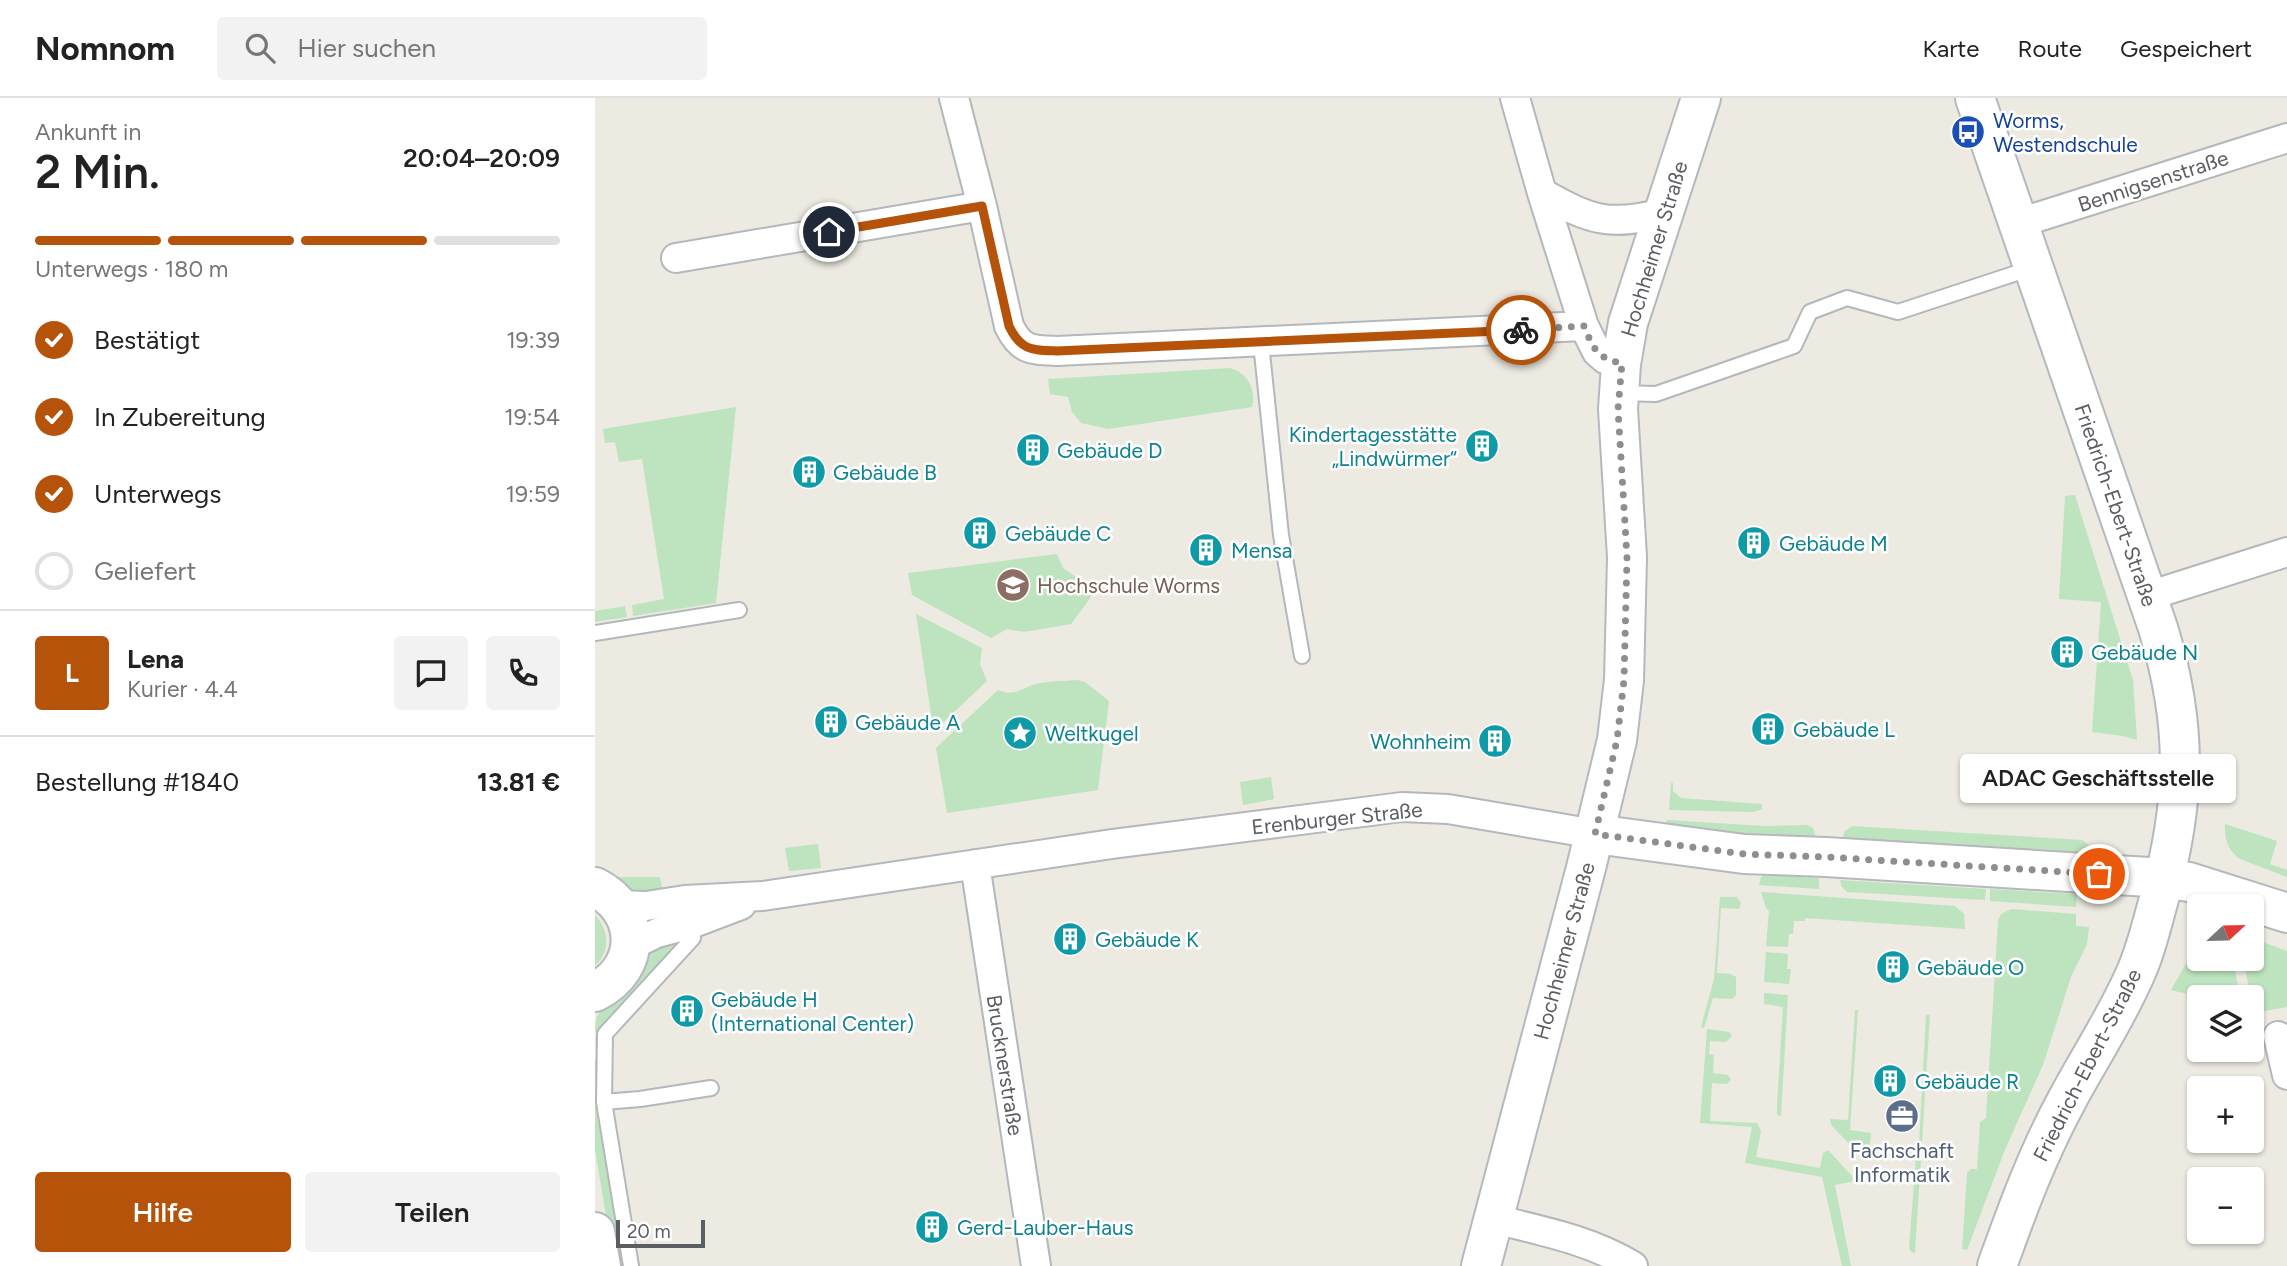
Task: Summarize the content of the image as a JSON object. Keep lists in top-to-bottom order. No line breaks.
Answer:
{"streets":{"street":["Bennigsenstraße","Hochheimer Straße","Friedrich-Ebert-Straße","Erenburger Straße","Brucknerstraße"]},"crossings":[["Bennigsenstraße","Friedrich-Ebert-Straße"],["Hochheimer Straße","Erenburger Straße"],["Friedrich-Ebert-Straße","Erenburger Straße"],["Erenburger Straße","Brucknerstraße"]],"places":{"bus stop":["Worms, Westendschule"],"building":["Kindertagesstätte „Lindwürmer“","Gebäude D","Gebäude B","Gebäude C","Gebäude M","Mensa","Gebäude N","Gebäude A","Gebäude L","Wohnheim","Gebäude K","Gebäude O","Gebäude H (International Center)","Gebäude R","Gerd-Lauber-Haus"],"school or university":["Hochschule Worms"],"place":["Weltkugel"],"other":["ADAC Geschäftsstelle"],"office":["Fachschaft Informatik"]},"scale_bar":"20 m","north":"right","page":{"header":"Nomnom","search":"Hier suchen","nav":["Karte","Route","Gespeichert"],"heading":["2 Min.","Ankunft in","20:04–20:09"],"panel":["Lena","Kurier · 4.4","Bestellung #1840","13.81 €"],"bar":"Unterwegs · 180 m","list":[["Bestätigt","19:39"],["In Zubereitung","19:54"],["Unterwegs","19:59"],"Geliefert"],"round":"L","bubble":"ADAC Geschäftsstelle","map_buttons":["+","−"],"buttons":["Hilfe","Teilen"],"scale":"20 m"}}
